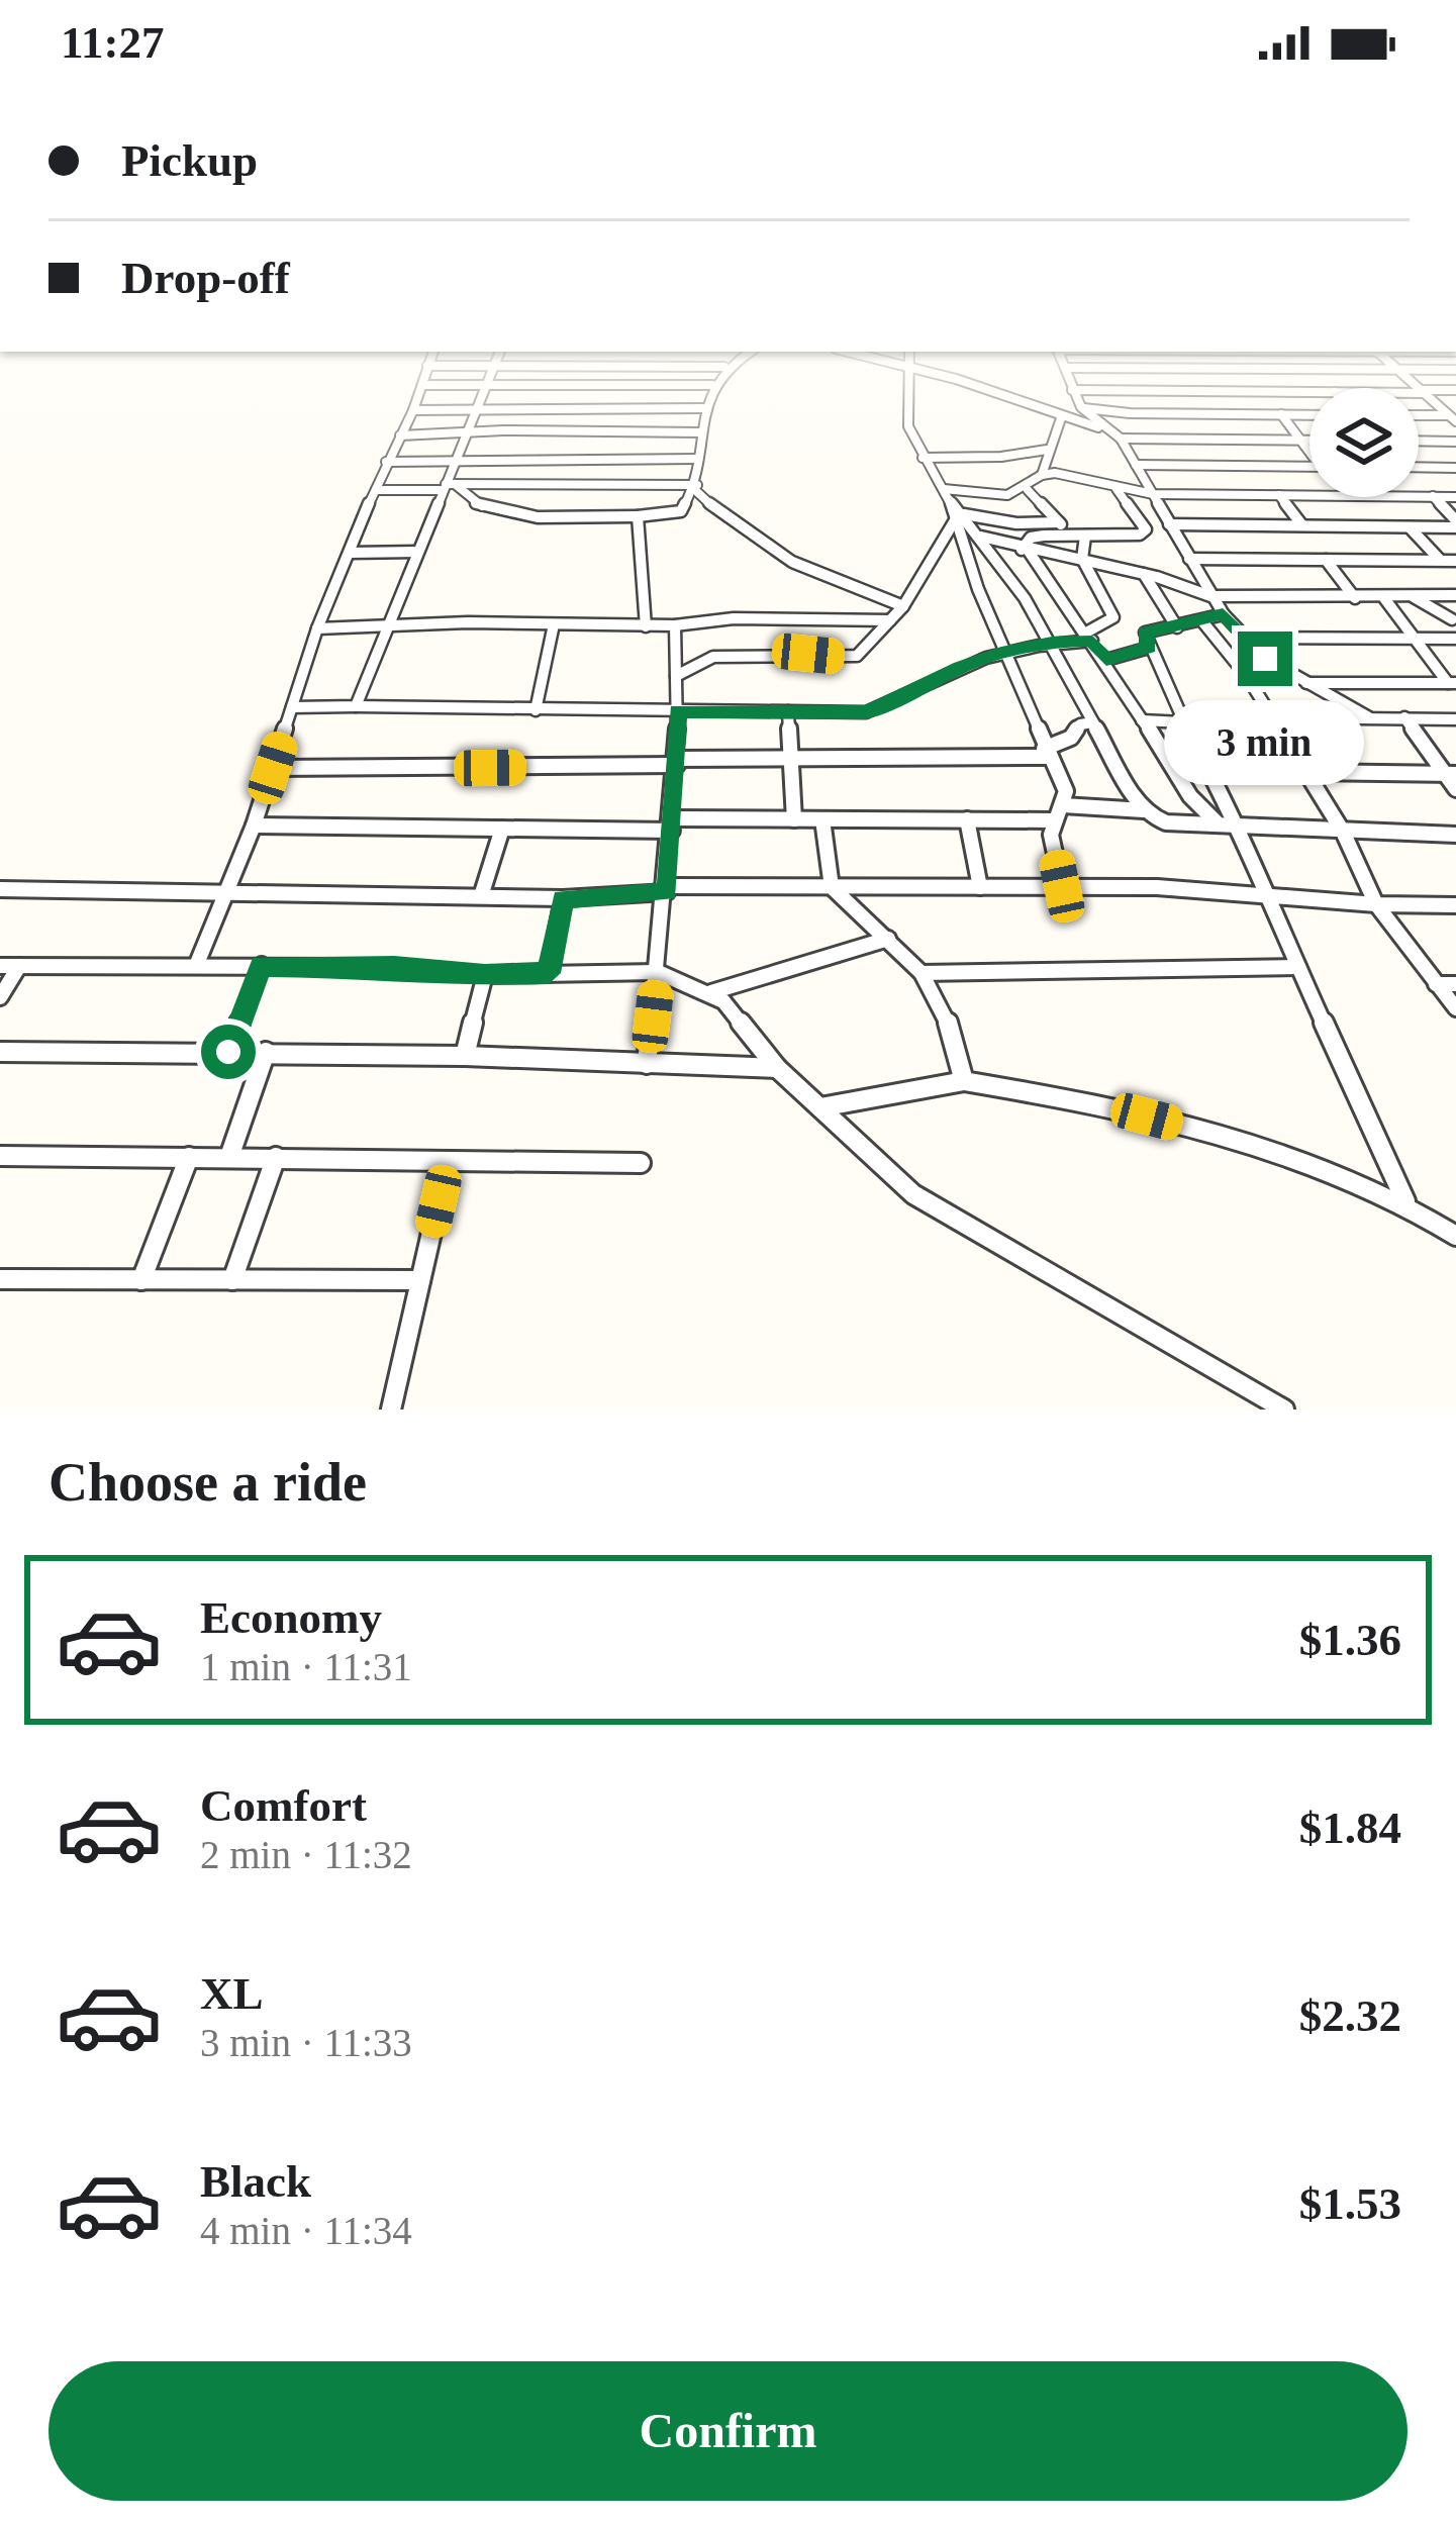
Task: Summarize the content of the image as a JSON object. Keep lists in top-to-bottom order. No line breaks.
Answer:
{"page":{"status":"11:27","banner":["Pickup","Drop-off"],"bubble":"3 min","heading":"Choose a ride","list":[{"name":"Economy","note":"1 min · 11:31","value":"$1.36"},{"name":"Comfort","note":"2 min · 11:32","value":"$1.84"},{"name":"XL","note":"3 min · 11:33","value":"$2.32"},{"name":"Black","note":"4 min · 11:34","value":"$1.53"}],"buttons":"Confirm"}}
